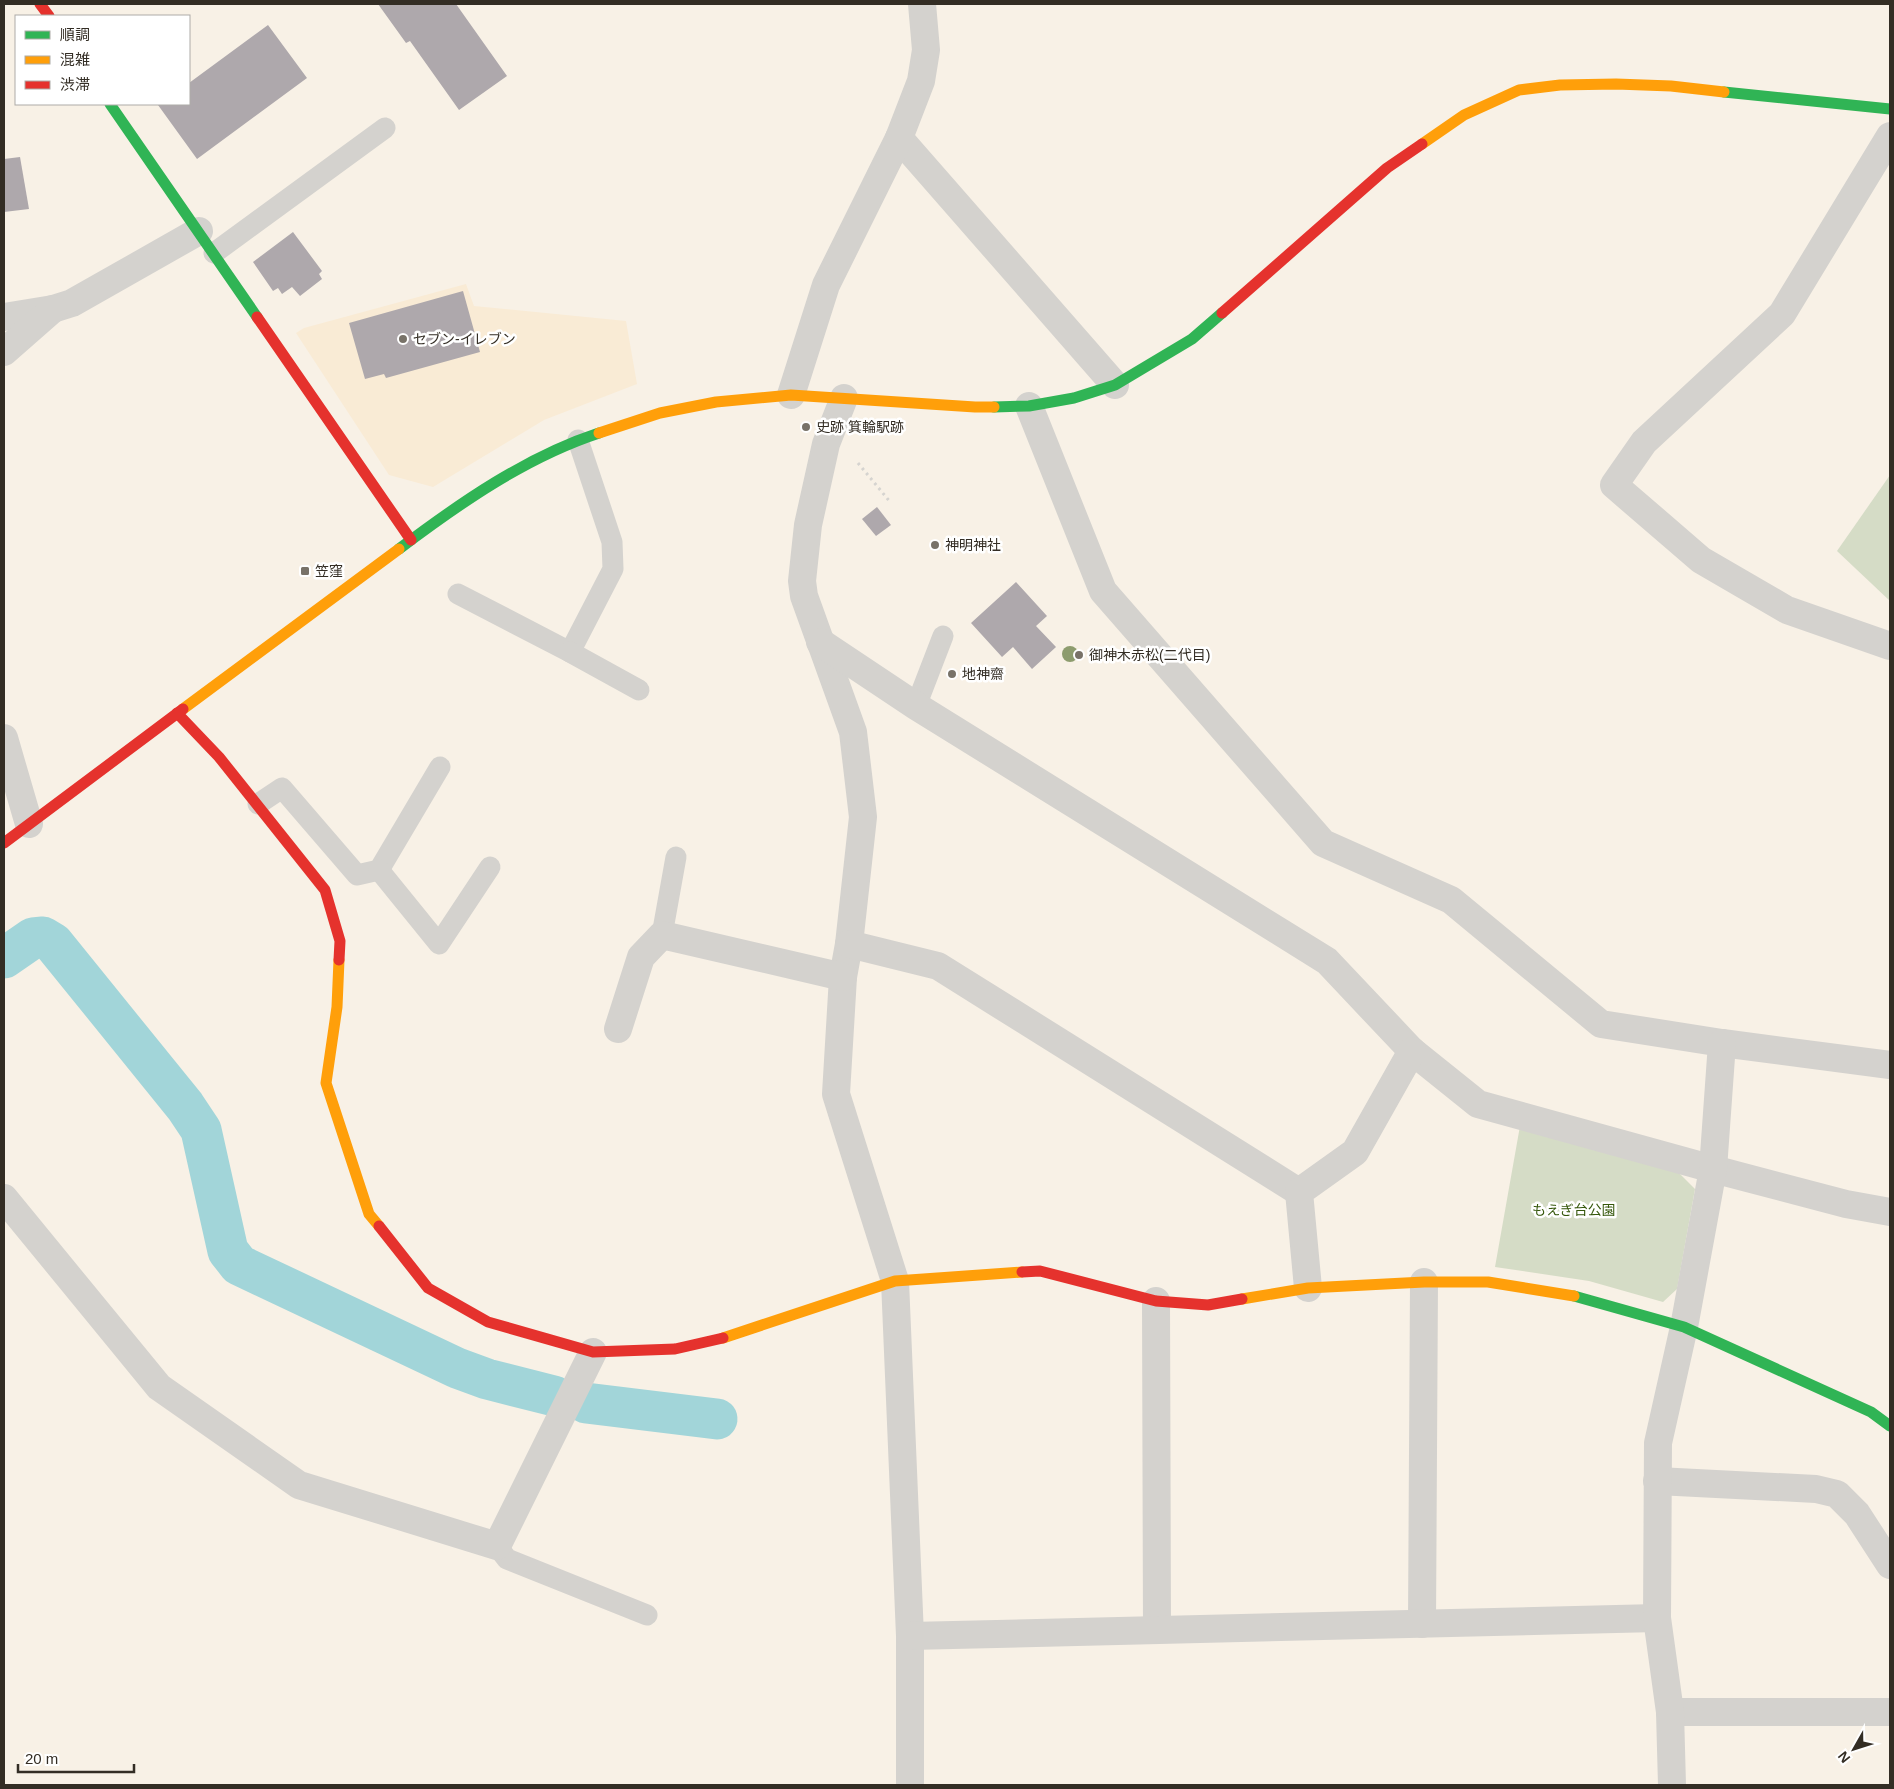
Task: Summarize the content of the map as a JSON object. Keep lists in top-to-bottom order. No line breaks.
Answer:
{"parks":["もえぎ台公園"],"places":{"other":["セブン-イレブン","史跡 箕輪駅跡","神明神社","御神木赤松(二代目)","地神齋"],"transit":["笠窪"]},"legend":["順調","混雑","渋滞"],"scale_bar":"20 m","north":"bottom left"}
